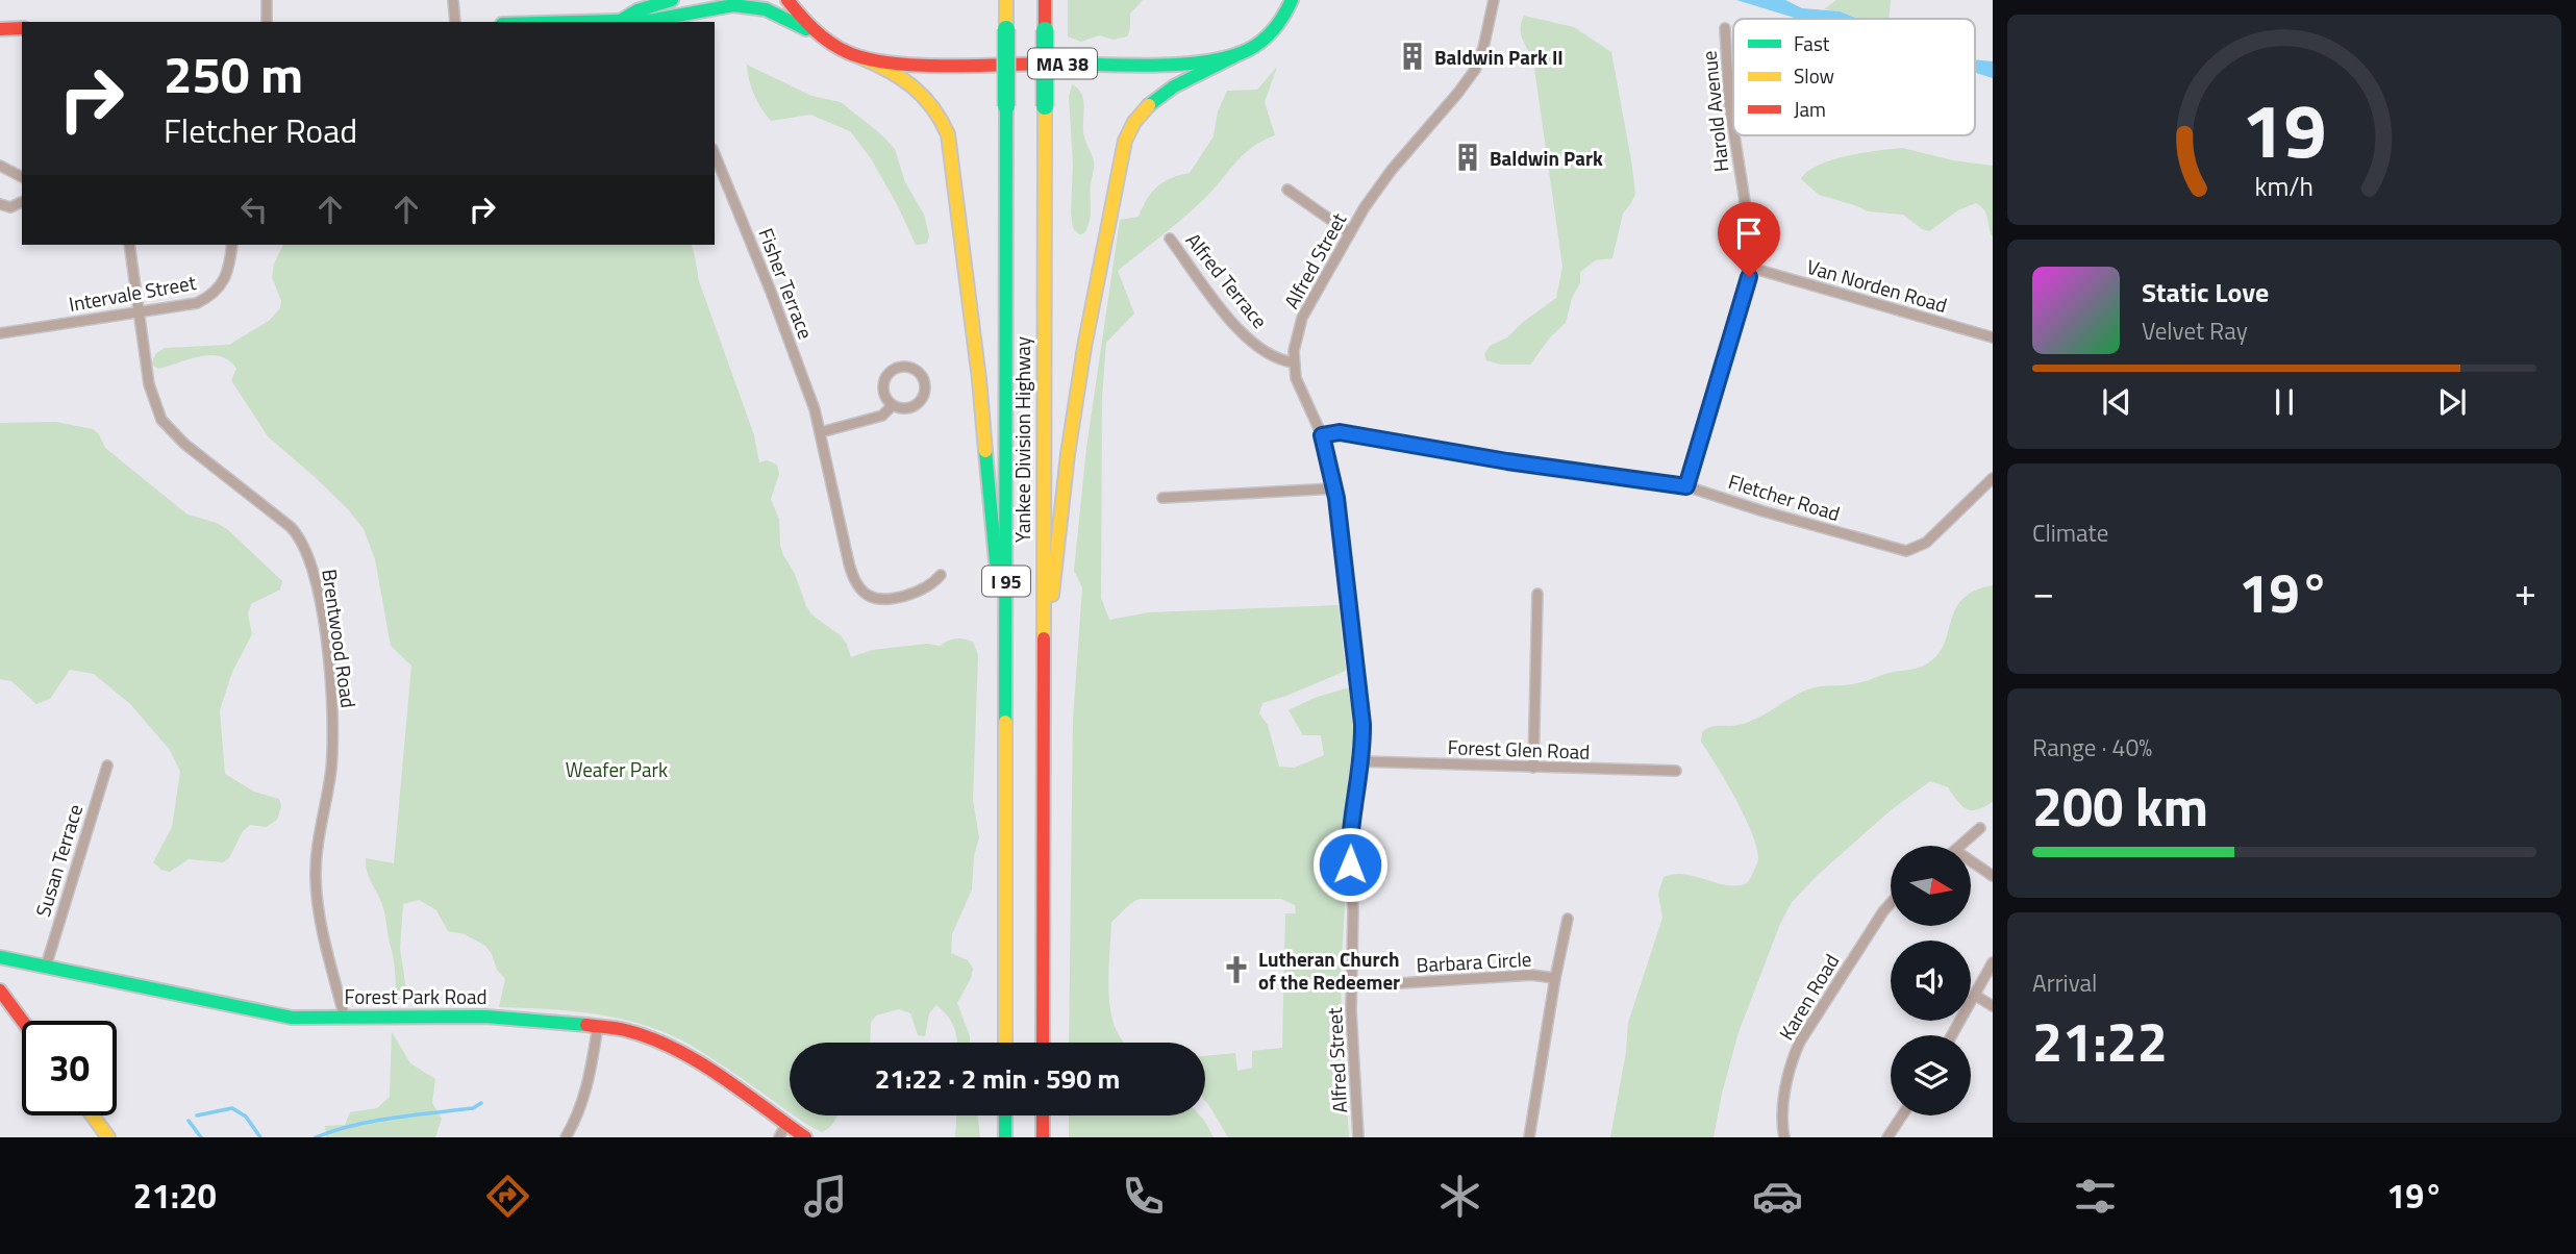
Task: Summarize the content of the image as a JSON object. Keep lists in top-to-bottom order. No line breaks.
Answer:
{"streets":{"main road":["MA 38","Yankee Division Highway","I 95","Forest Park Road"],"street":["Harold Avenue","Alfred Street","Alfred Terrace","Fisher Terrace","Van Norden Road","Intervale Street","Fletcher Road","Brentwood Road","Forest Glen Road","Susan Terrace","Barbara Circle","Karen Road"]},"crossings":[["Harold Avenue","Van Norden Road"],["Harold Avenue","Fletcher Road"],["Alfred Street","Alfred Terrace"],["Alfred Street","Fletcher Road"],["Alfred Street","Forest Glen Road"],["Alfred Street","Barbara Circle"],["Intervale Street","Brentwood Road"],["Brentwood Road","Forest Park Road"],["Susan Terrace","Forest Park Road"]],"parks":["Weafer Park"],"places":{"building":["Baldwin Park II","Baldwin Park"],"church":["Lutheran Church of the Redeemer"]},"legend":["Fast","Slow","Jam"],"north":"right","page":{"turn":["250 m","Fletcher Road"],"song":["Static Love","Velvet Ray"],"tile":["Climate",["Range · 40%","200 km"],["Arrival","21:22"]],"heat":["−","19°","+"],"limit":"30","trip":"21:22 · 2 min · 590 m","tabs":["21:20","19°"],"gauge":["19","km/h"]}}
